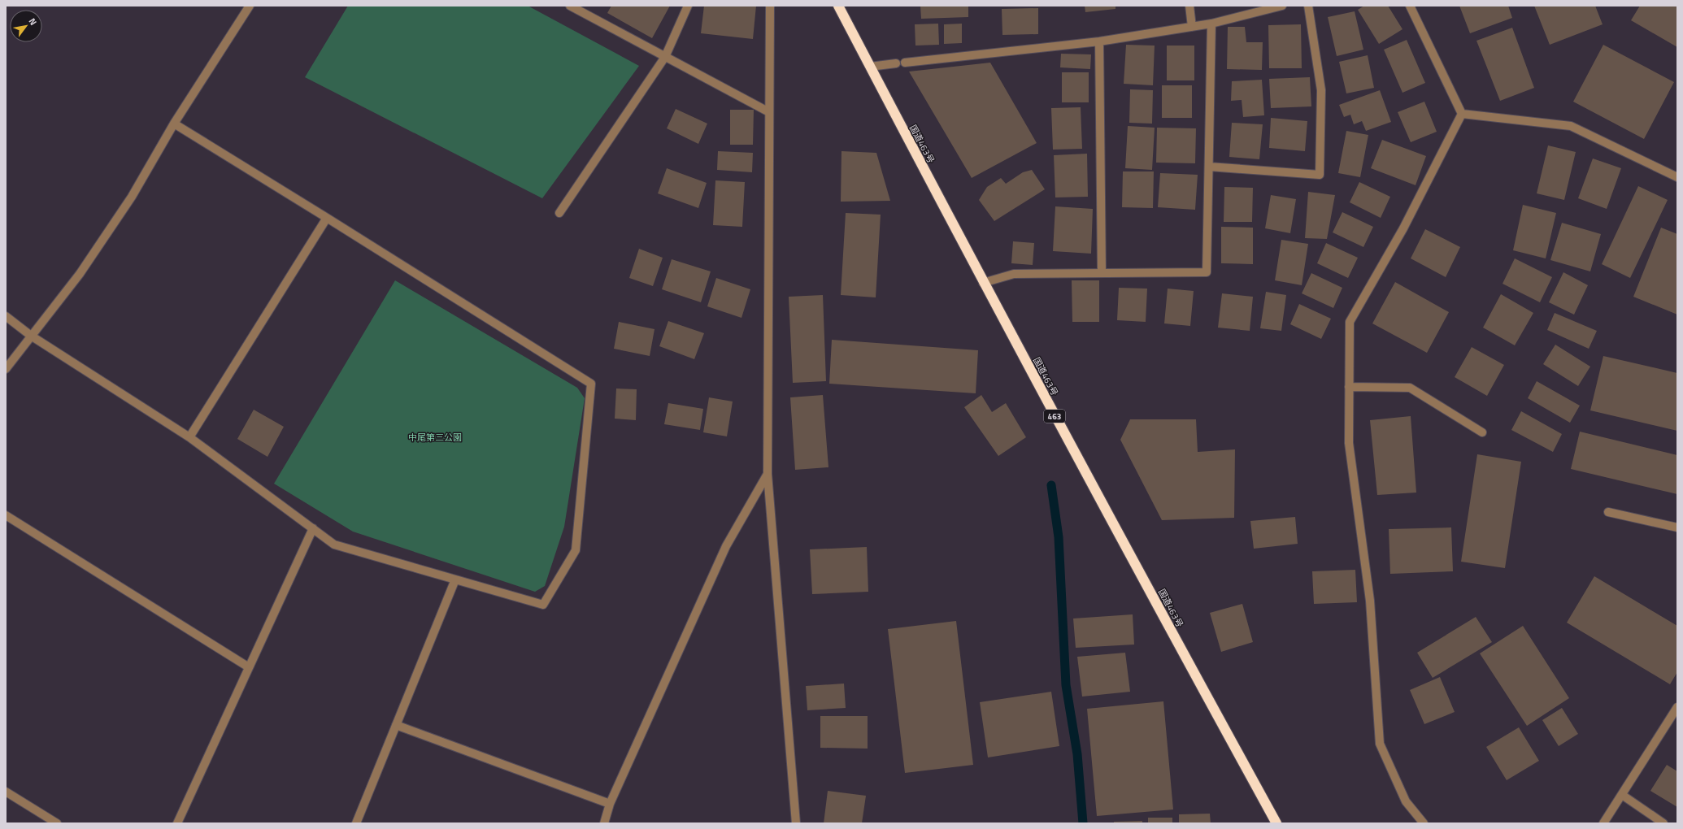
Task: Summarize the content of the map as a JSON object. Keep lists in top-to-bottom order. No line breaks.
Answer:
{"streets":{"highway":["国道463号","463"]},"parks":["中尾第三公園"],"north":"top right"}
